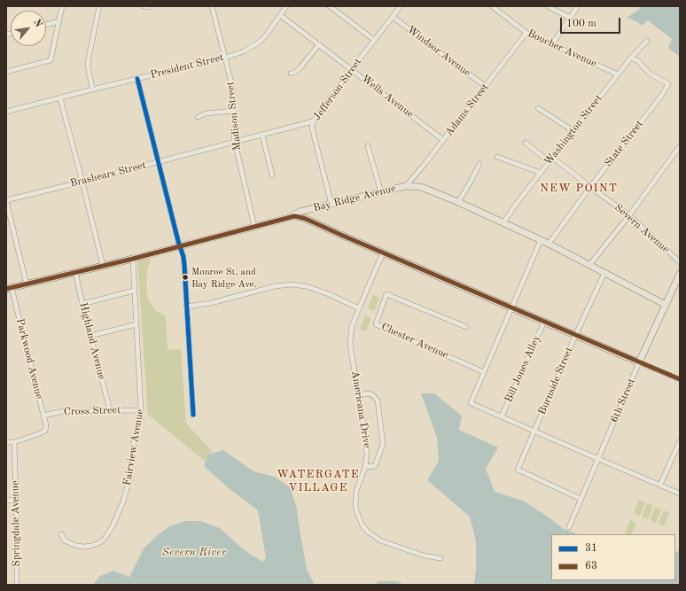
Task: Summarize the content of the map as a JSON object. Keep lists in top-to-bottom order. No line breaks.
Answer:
{"streets":{"main road":["Bay Ridge Avenue","6th Street"],"street":["Boucher Avenue","Windsor Avenue","President Street","Jefferson Street","Wells Avenue","Adams Street","Madison Street","Washington Street","State Street","Brashears Street","Severn Avenue","Highland Avenue","Chester Avenue","Parkwood Avenue","Bill Jones Alley","Burnside Street","Americana Drive","Cross Street","Fairview Avenue","Springdale Avenue"]},"crossings":[["Boucher Avenue","Adams Street"],["Boucher Avenue","Washington Street"],["Windsor Avenue","Jefferson Street"],["Windsor Avenue","Adams Street"],["President Street","Wells Avenue"],["President Street","Madison Street"],["Jefferson Street","Wells Avenue"],["Jefferson Street","Brashears Street"],["Jefferson Street","Bay Ridge Avenue"],["Wells Avenue","Adams Street"],["Adams Street","Bay Ridge Avenue"],["Madison Street","Brashears Street"],["Madison Street","Bay Ridge Avenue"],["Washington Street","State Street"],["Washington Street","Bay Ridge Avenue"],["Washington Street","Severn Avenue"],["State Street","Bay Ridge Avenue"],["State Street","Severn Avenue"],["Bay Ridge Avenue","Highland Avenue"],["Bay Ridge Avenue","Parkwood Avenue"],["Bay Ridge Avenue","Burnside Street"],["Bay Ridge Avenue","6th Street"],["Bay Ridge Avenue","Fairview Avenue"],["Highland Avenue","Cross Street"],["Parkwood Avenue","Cross Street"],["Parkwood Avenue","Springdale Avenue"],["Burnside Street","6th Street"],["Cross Street","Fairview Avenue"]],"districts":["NEW POINT","WATERGATE VILLAGE"],"water":["Severn River"],"places":["Monroe St. and Bay Ridge Ave."],"lines":["transit line 31","transit line 63"],"legend":["31","63"],"scale_bar":"100 m","north":"top right"}
